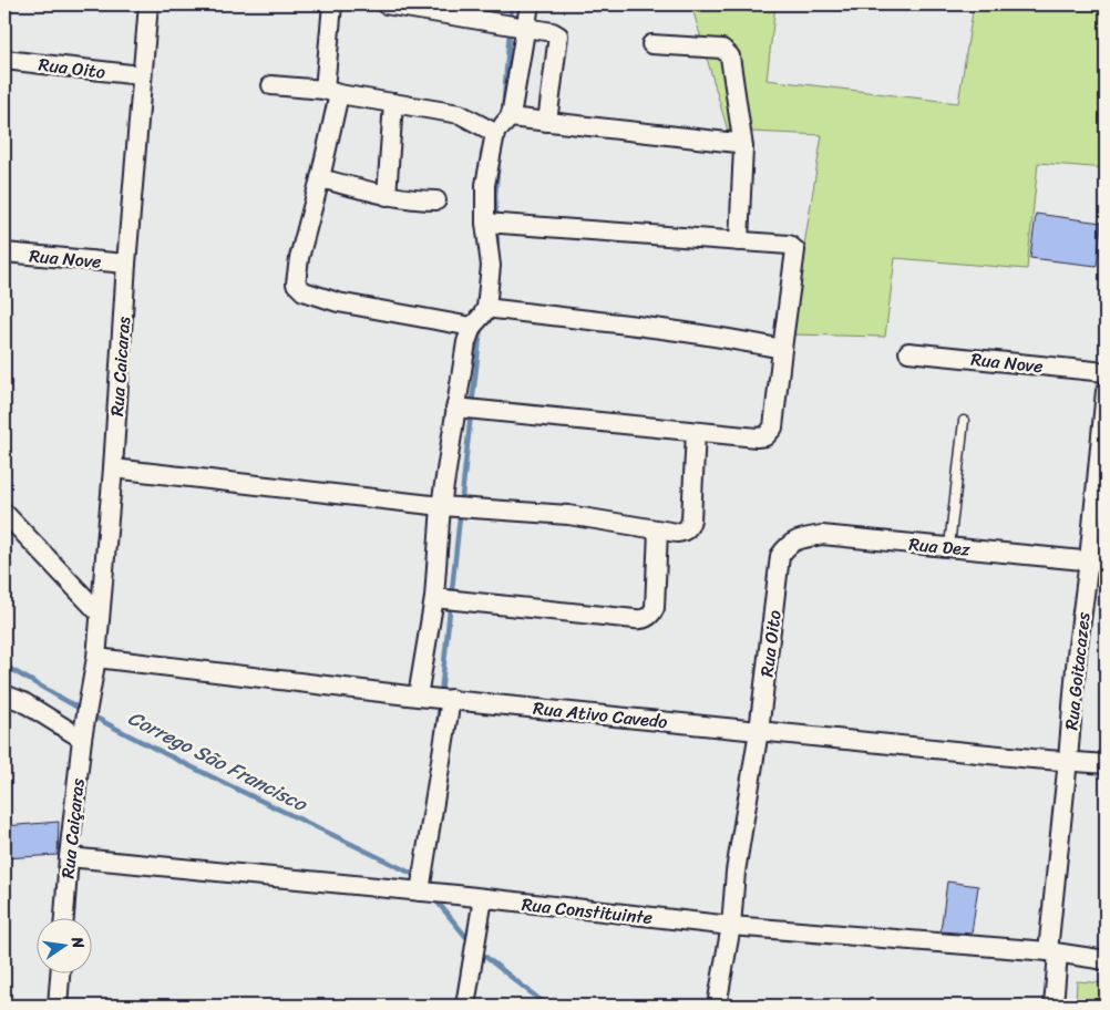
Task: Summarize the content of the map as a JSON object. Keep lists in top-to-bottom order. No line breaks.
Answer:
{"streets":{"street":["Rua Oito","Rua Nove","Rua Caicaras","Rua Dez","Rua Goitacazes","Rua Ativo Cavedo","Rua Caiçaras","Rua Constituinte"]},"crossings":[["Rua Oito","Rua Caicaras"],["Rua Oito","Rua Dez"],["Rua Oito","Rua Ativo Cavedo"],["Rua Oito","Rua Constituinte"],["Rua Nove","Rua Caicaras"],["Rua Caicaras","Rua Ativo Cavedo"],["Rua Caicaras","Rua Caiçaras"],["Rua Dez","Rua Goitacazes"],["Rua Goitacazes","Rua Ativo Cavedo"],["Rua Goitacazes","Rua Constituinte"],["Rua Caiçaras","Rua Constituinte"]],"water":["Corrego São Francisco"],"north":"right"}
